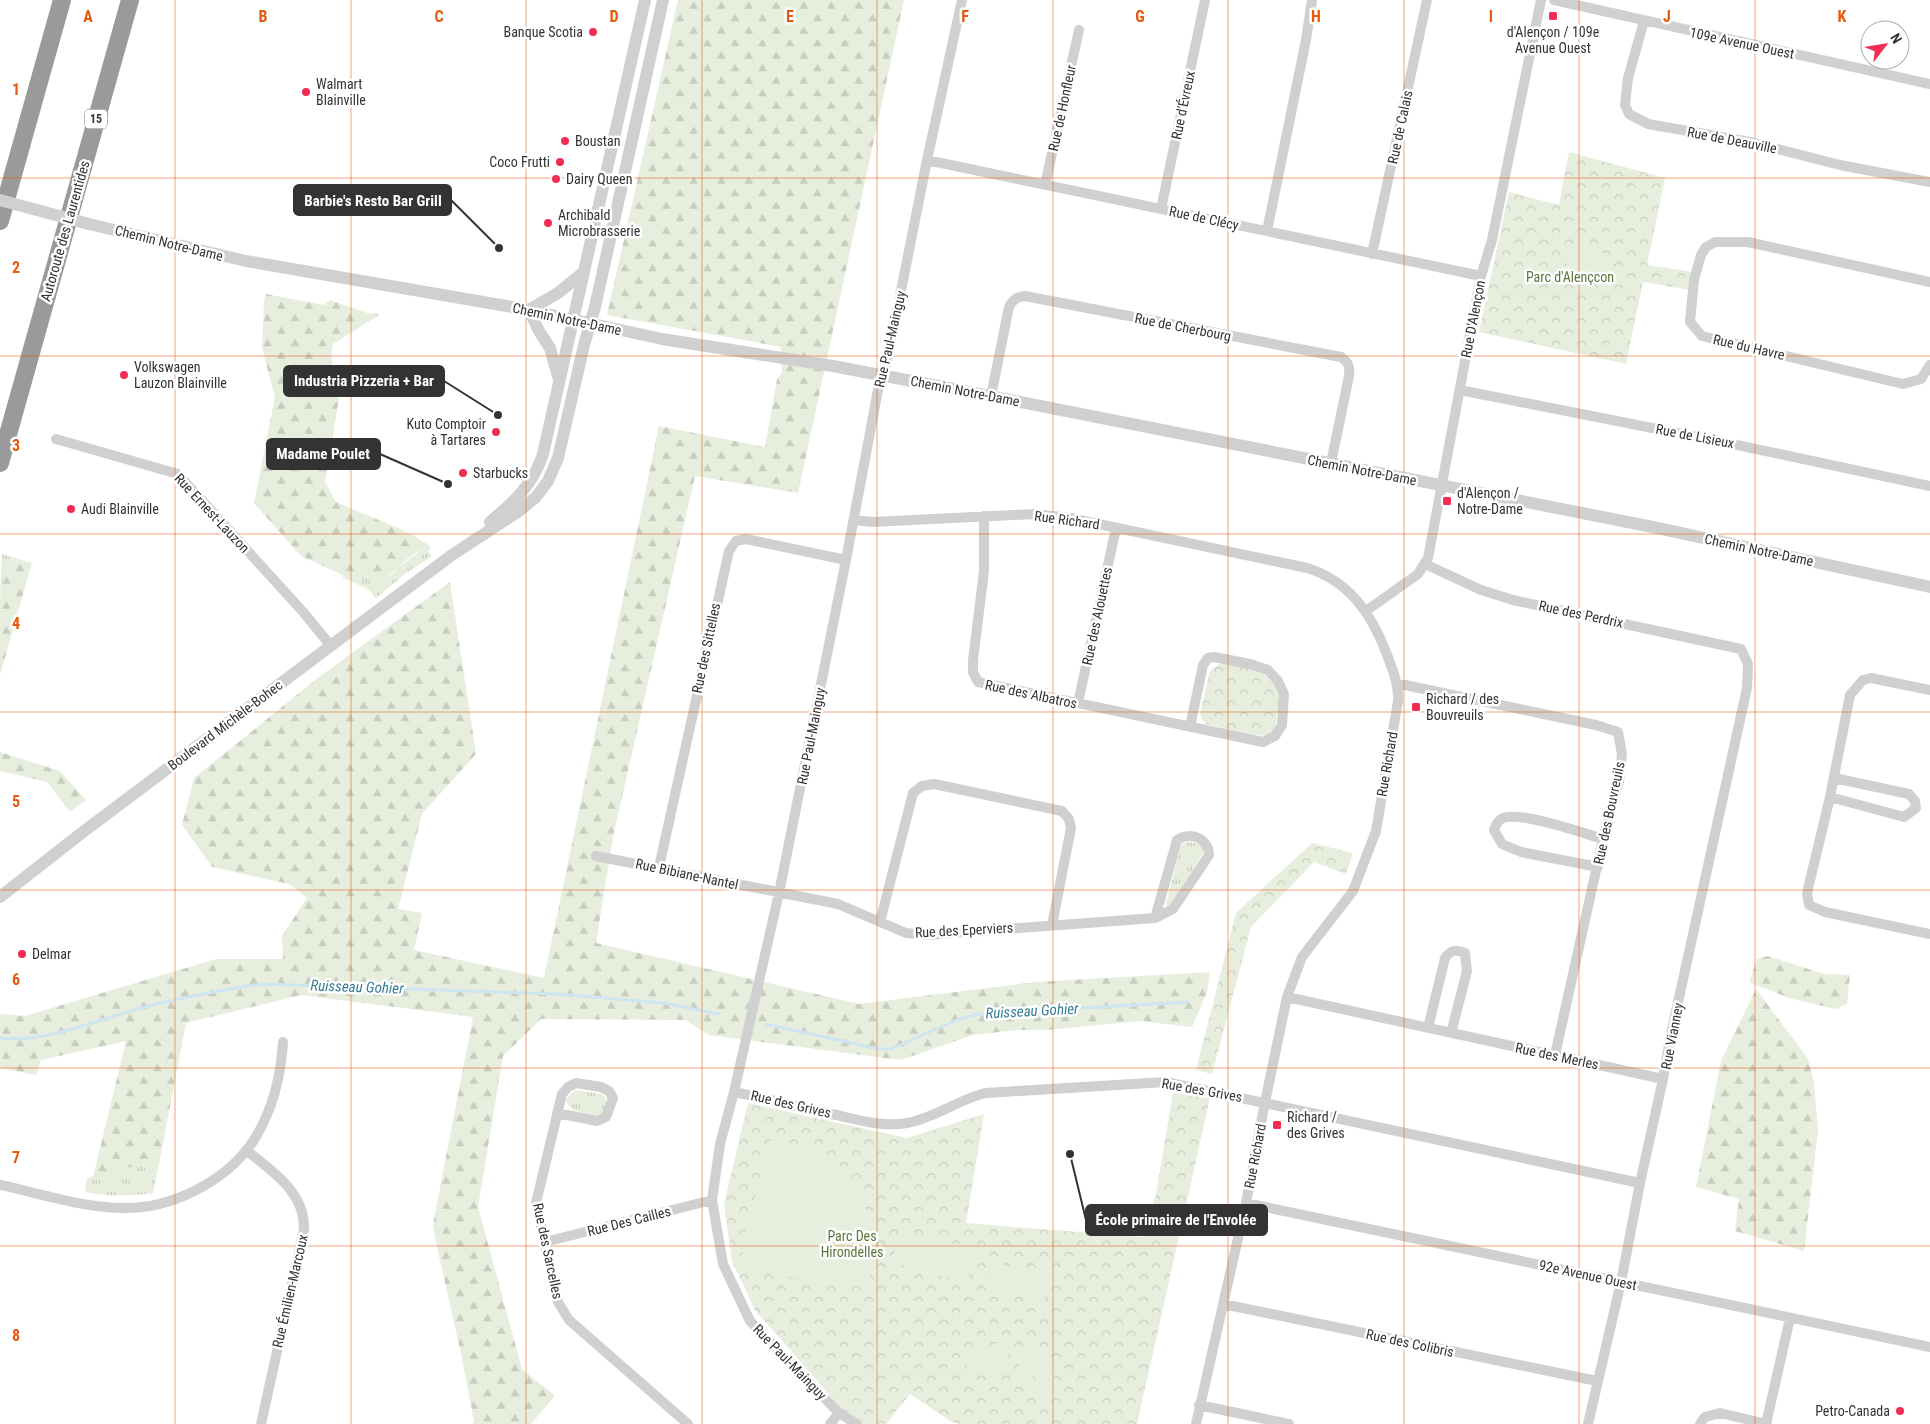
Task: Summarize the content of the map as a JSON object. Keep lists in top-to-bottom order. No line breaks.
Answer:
{"streets":{"highway":["15","Autoroute des Laurentides"],"street":["109e Avenue Ouest","Rue d'Évreux","Rue de Honfleur","Rue de Calais","Rue de Deauville","Rue de Clécy","Chemin Notre-Dame","Rue D'Alençon","Rue de Cherbourg","Rue Paul-Mainguy","Rue du Havre","Rue de Lisieux","Rue Ernest-Lauzon","Rue Richard","Rue des Perdrix","Rue des Alouettes","Rue des Sittelles","Rue des Albatros","Boulevard Michèle-Bohec","Rue des Bouvreuils","Rue Bibiane-Nantel","Rue des Eperviers","Rue Vianney","Rue des Merles","Rue des Grives","Rue Des Cailles","Rue des Sarcelles","92e Avenue Ouest","Rue Émilien-Marcoux","Rue des Colibris"]},"crossings":[["109e Avenue Ouest","Rue de Deauville"],["Rue d'Évreux","Rue de Clécy"],["Rue de Honfleur","Rue de Clécy"],["Rue de Calais","Rue de Clécy"],["Rue de Clécy","Rue D'Alençon"],["Rue de Clécy","Rue Paul-Mainguy"],["Chemin Notre-Dame","Rue D'Alençon"],["Chemin Notre-Dame","Rue de Cherbourg"],["Chemin Notre-Dame","Rue Paul-Mainguy"],["Chemin Notre-Dame","Boulevard Michèle-Bohec"],["Rue D'Alençon","Rue de Lisieux"],["Rue D'Alençon","Rue Richard"],["Rue D'Alençon","Rue des Perdrix"],["Rue Paul-Mainguy","Rue Richard"],["Rue Paul-Mainguy","Rue des Sittelles"],["Rue Paul-Mainguy","Rue Bibiane-Nantel"],["Rue Paul-Mainguy","Rue des Eperviers"],["Rue Paul-Mainguy","Rue des Grives"],["Rue Paul-Mainguy","Rue Des Cailles"],["Rue Ernest-Lauzon","Boulevard Michèle-Bohec"],["Rue Richard","Rue des Alouettes"],["Rue Richard","Rue des Albatros"],["Rue Richard","Rue des Bouvreuils"],["Rue Richard","Rue des Merles"],["Rue Richard","Rue des Grives"],["Rue Richard","92e Avenue Ouest"],["Rue Richard","Rue des Colibris"],["Rue des Perdrix","Rue Vianney"],["Rue des Alouettes","Rue des Albatros"],["Rue des Sittelles","Rue Bibiane-Nantel"],["Rue des Bouvreuils","Rue des Merles"],["Rue Bibiane-Nantel","Rue des Eperviers"],["Rue Vianney","Rue des Merles"],["Rue Vianney","Rue des Grives"],["Rue Vianney","92e Avenue Ouest"],["Rue Vianney","Rue des Colibris"],["Rue Des Cailles","Rue des Sarcelles"]],"water":["Ruisseau Gohier"],"parks":["Parc d'Alençcon","Parc Des Hirondelles"],"places":{"transit":["d'Alençon / 109e Avenue Ouest","d'Alençon / Notre-Dame","Richard / des Bouvreuils","Richard / des Grives"],"other":["Banque Scotia","Walmart Blainville","Boustan","Coco Frutti","Dairy Queen","Archibald Microbrasserie","Barbie's Resto Bar Grill","Volkswagen Lauzon Blainville","Industria Pizzeria + Bar","Kuto Comptoir à Tartares","Starbucks","Madame Poulet","Audi Blainville","Delmar","École primaire de l'Envolée","Petro-Canada"]},"north":"top right","grid":{"columns":["A","B","C","D","E","F","G","H","I","J","K"],"rows":["1","2","3","4","5","6","7","8"]}}
